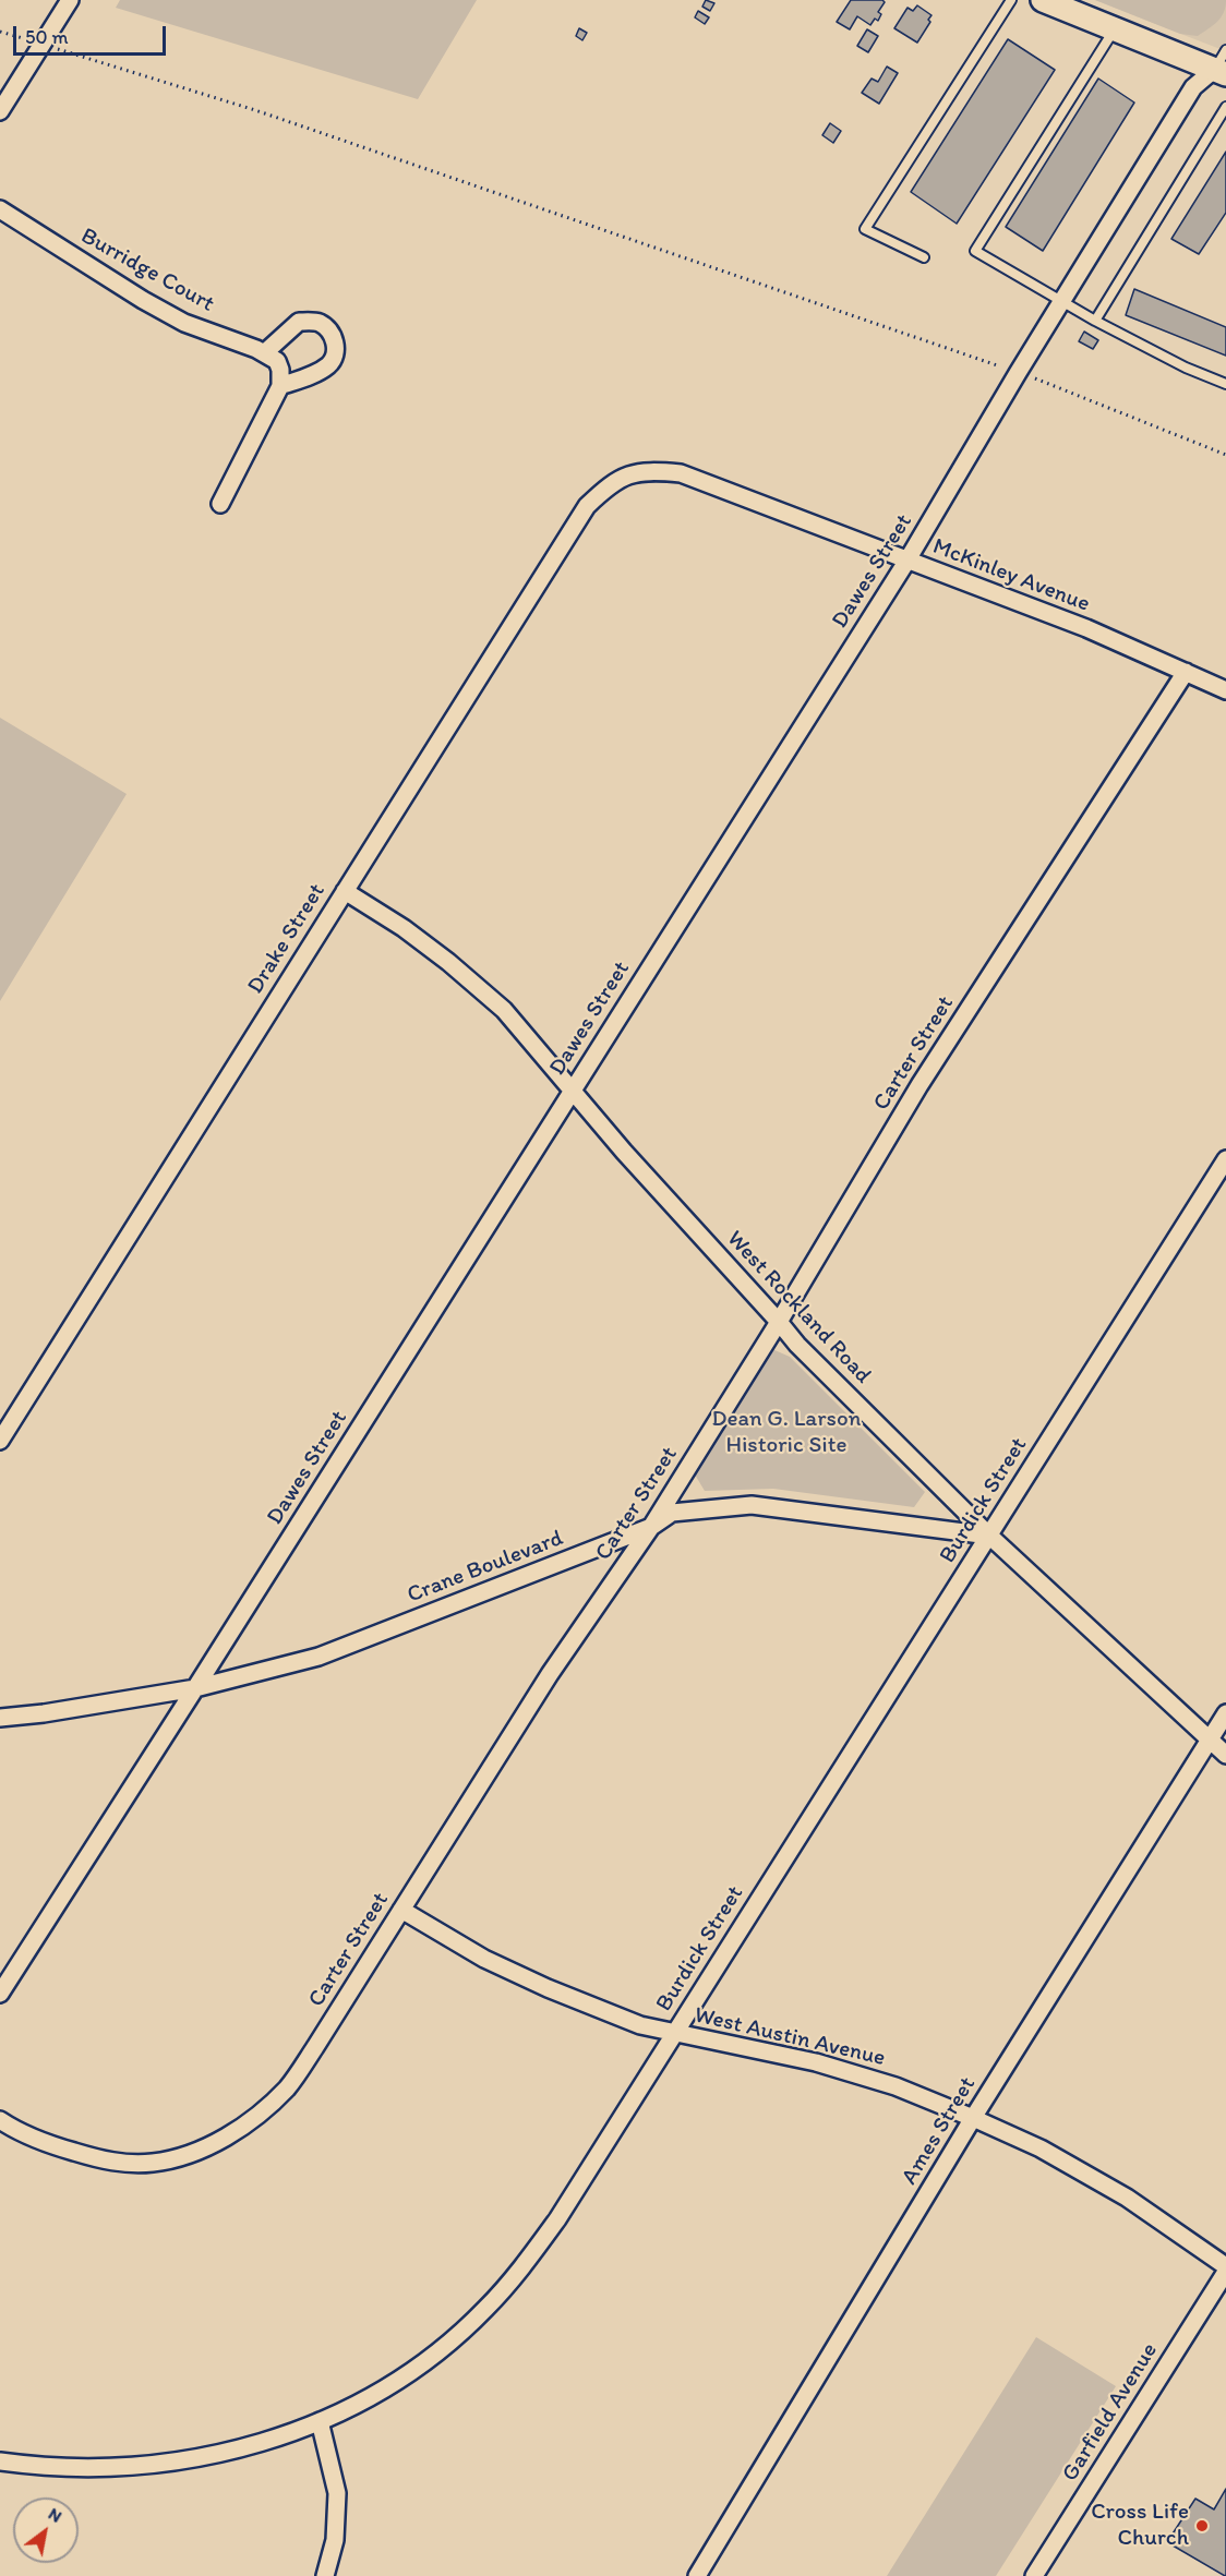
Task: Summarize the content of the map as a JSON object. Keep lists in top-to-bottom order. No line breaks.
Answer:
{"streets":{"street":["Burridge Court","Dawes Street","McKinley Avenue","Drake Street","Carter Street","West Rockland Road","Burdick Street","Crane Boulevard","West Austin Avenue","Ames Street","Garfield Avenue"]},"crossings":[["Dawes Street","McKinley Avenue"],["Dawes Street","West Rockland Road"],["Dawes Street","Crane Boulevard"],["McKinley Avenue","Drake Street"],["McKinley Avenue","Carter Street"],["Drake Street","West Rockland Road"],["Carter Street","West Rockland Road"],["Carter Street","Crane Boulevard"],["Carter Street","West Austin Avenue"],["West Rockland Road","Burdick Street"],["West Rockland Road","Crane Boulevard"],["West Rockland Road","Ames Street"],["Burdick Street","Crane Boulevard"],["Burdick Street","West Austin Avenue"],["West Austin Avenue","Ames Street"]],"parks":["Dean G. Larson Historic Site"],"places":["Cross Life Church"],"scale_bar":"50 m","north":"top right"}
